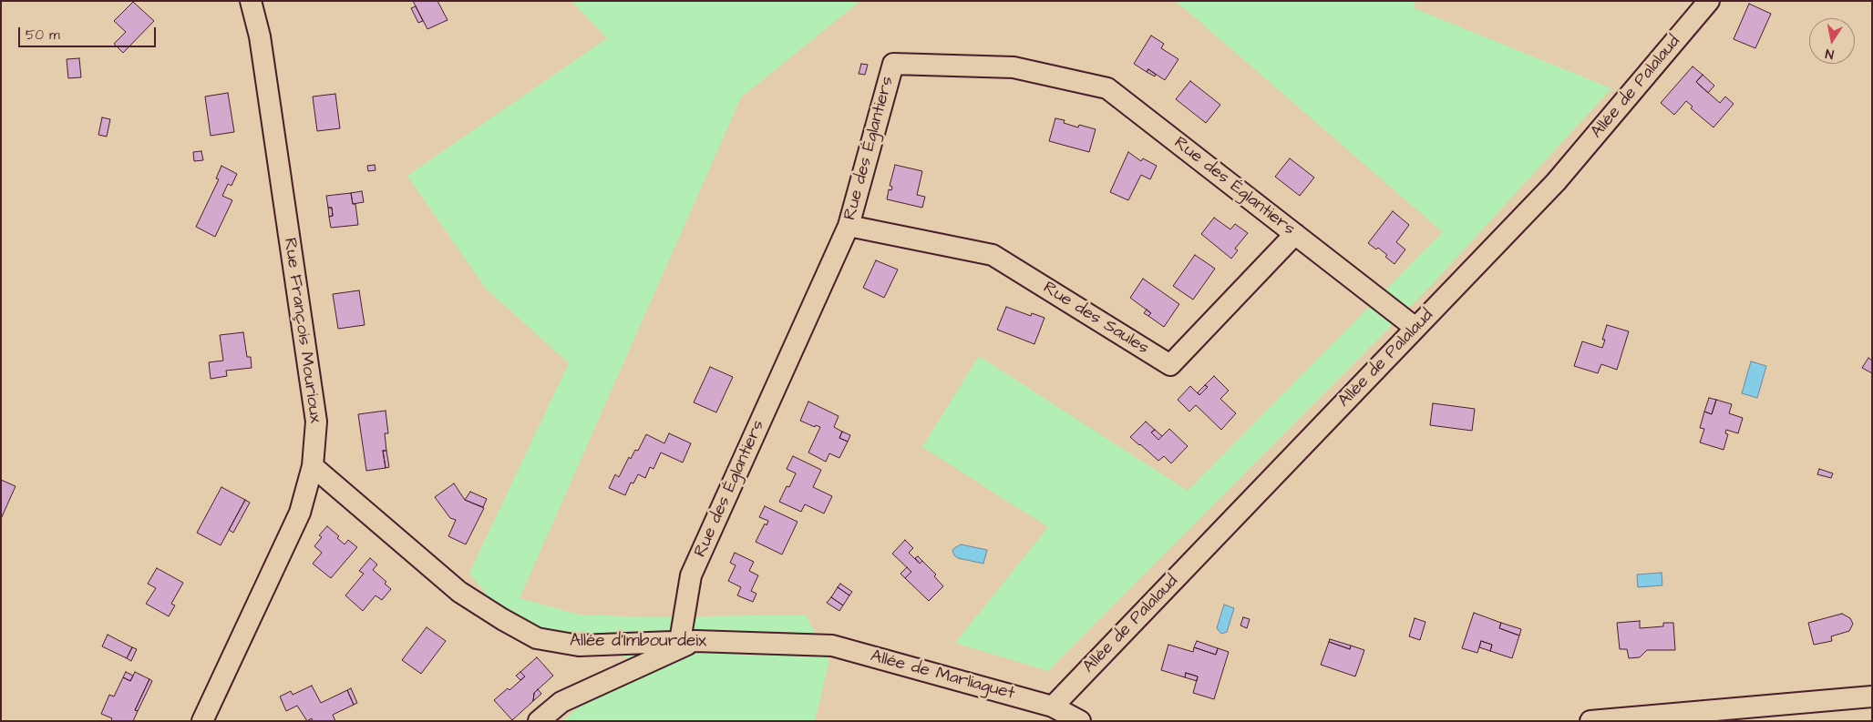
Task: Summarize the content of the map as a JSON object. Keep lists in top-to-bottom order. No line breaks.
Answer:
{"streets":{"street":["Allée de Palalaud","Rue des Églantiers","Rue des Saules","Rue François Mourioux","Allée d'Imbourdeix","Allée de Marliaguet"]},"crossings":[["Allée de Palalaud","Rue des Églantiers"],["Allée de Palalaud","Allée de Marliaguet"],["Rue des Églantiers","Rue des Saules"],["Rue des Églantiers","Allée d'Imbourdeix"],["Rue François Mourioux","Allée d'Imbourdeix"],["Allée d'Imbourdeix","Allée de Marliaguet"]],"scale_bar":"50 m","north":"bottom"}
